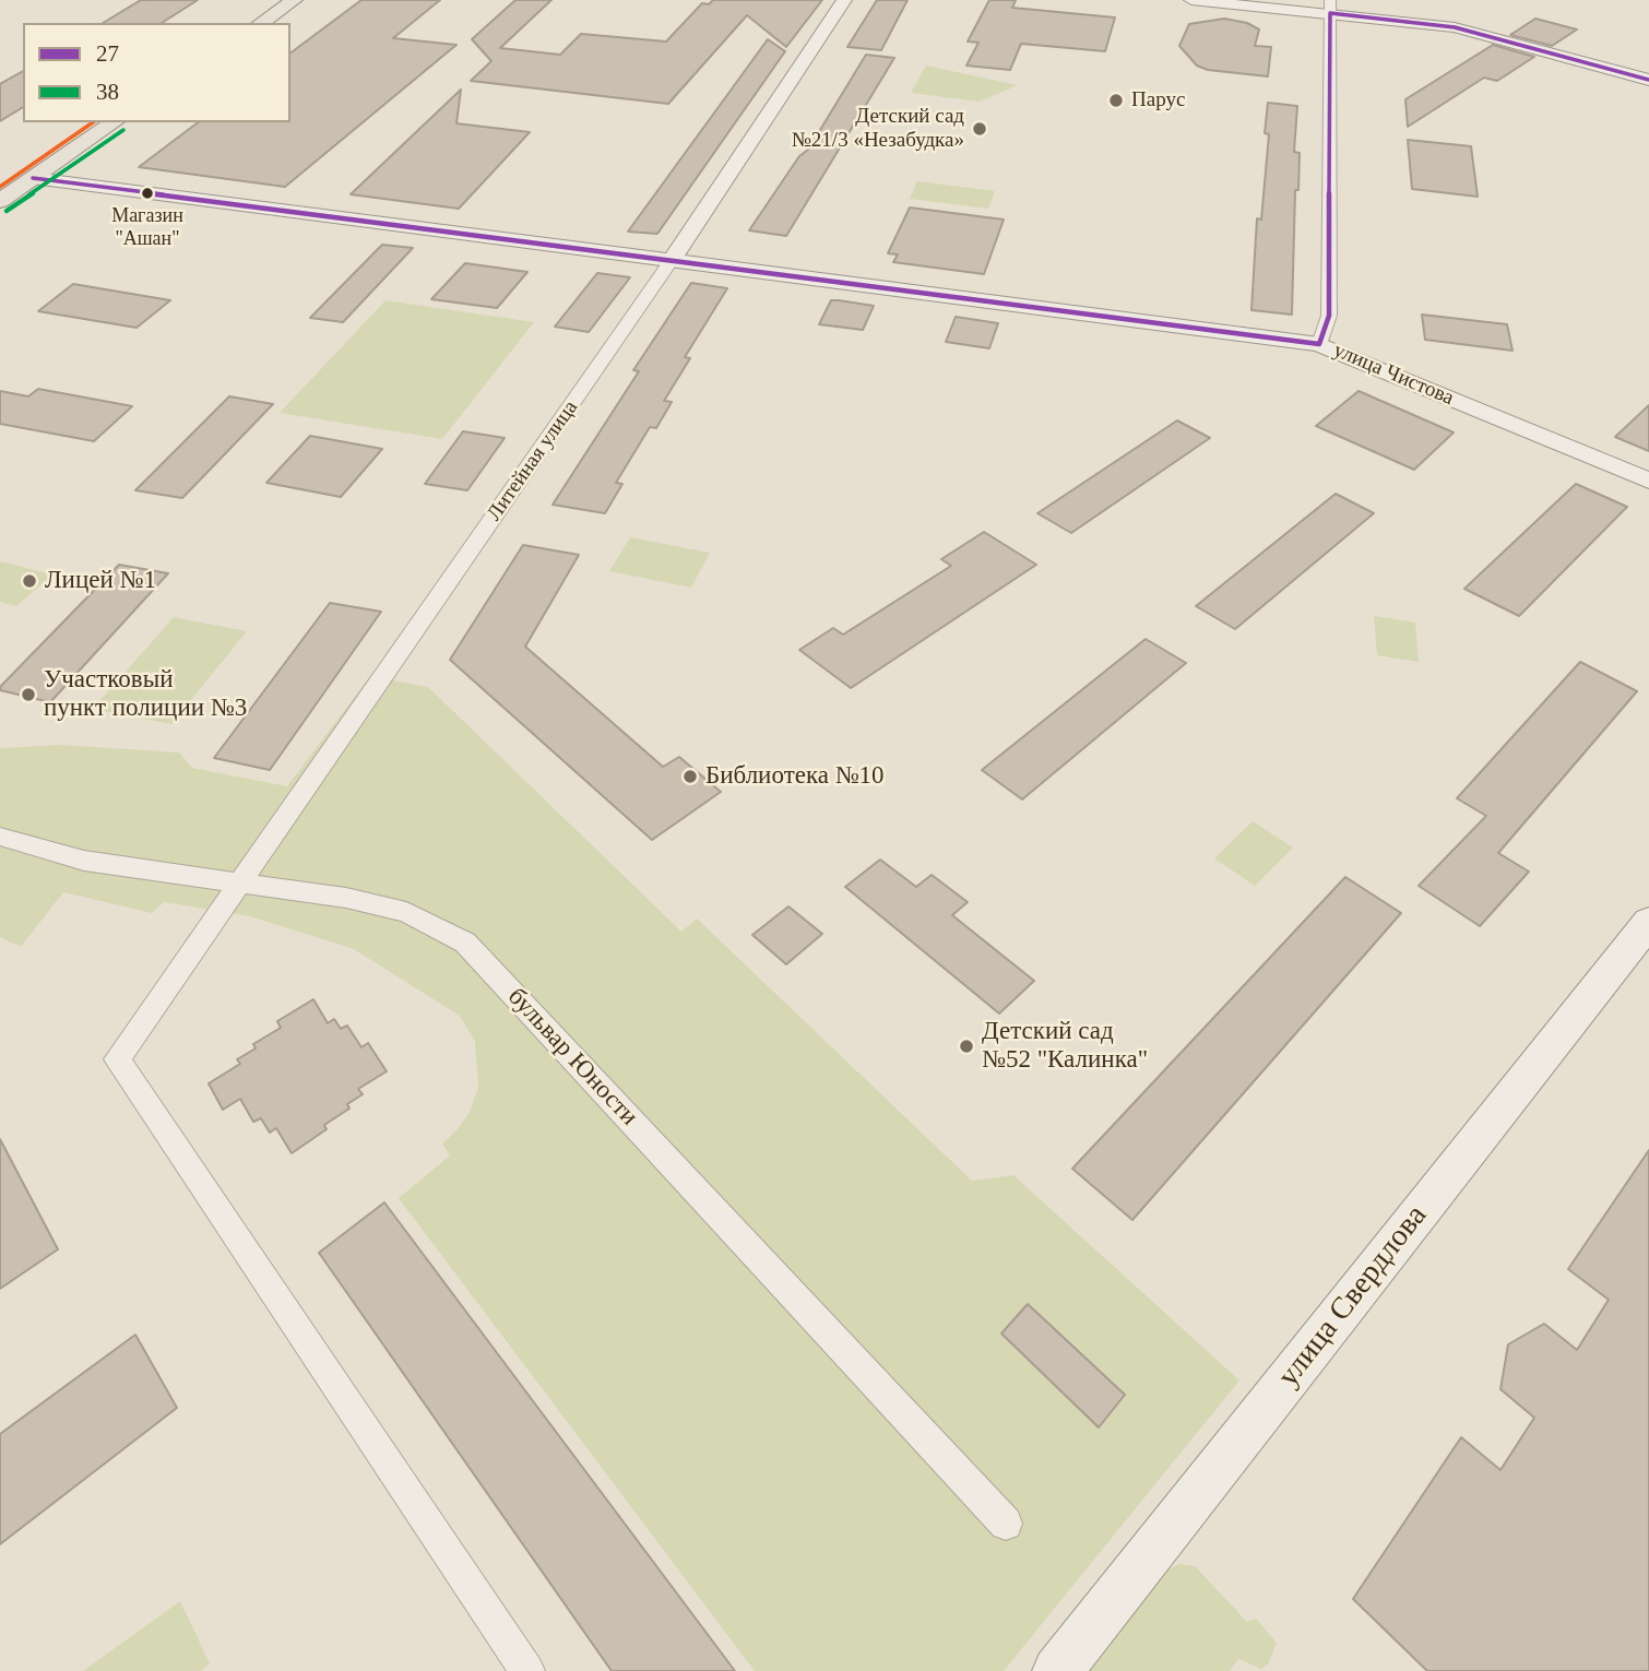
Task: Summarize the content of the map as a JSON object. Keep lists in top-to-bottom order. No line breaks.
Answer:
{"streets":{"street":["улица Чистова","Литейная улица","бульвар Юности","улица Свердлова"]},"crossings":[["улица Чистова","Литейная улица"],["Литейная улица","бульвар Юности"]],"places":["Парус","Детский сад №21/3 «Незабудка»","Магазин \"Ашан\"","Лицей №1","Участковый пункт полиции №3","Библиотека №10","Детский сад №52 \"Калинка\""],"lines":["transit line 27","transit line 38"],"legend":["27","38"]}
